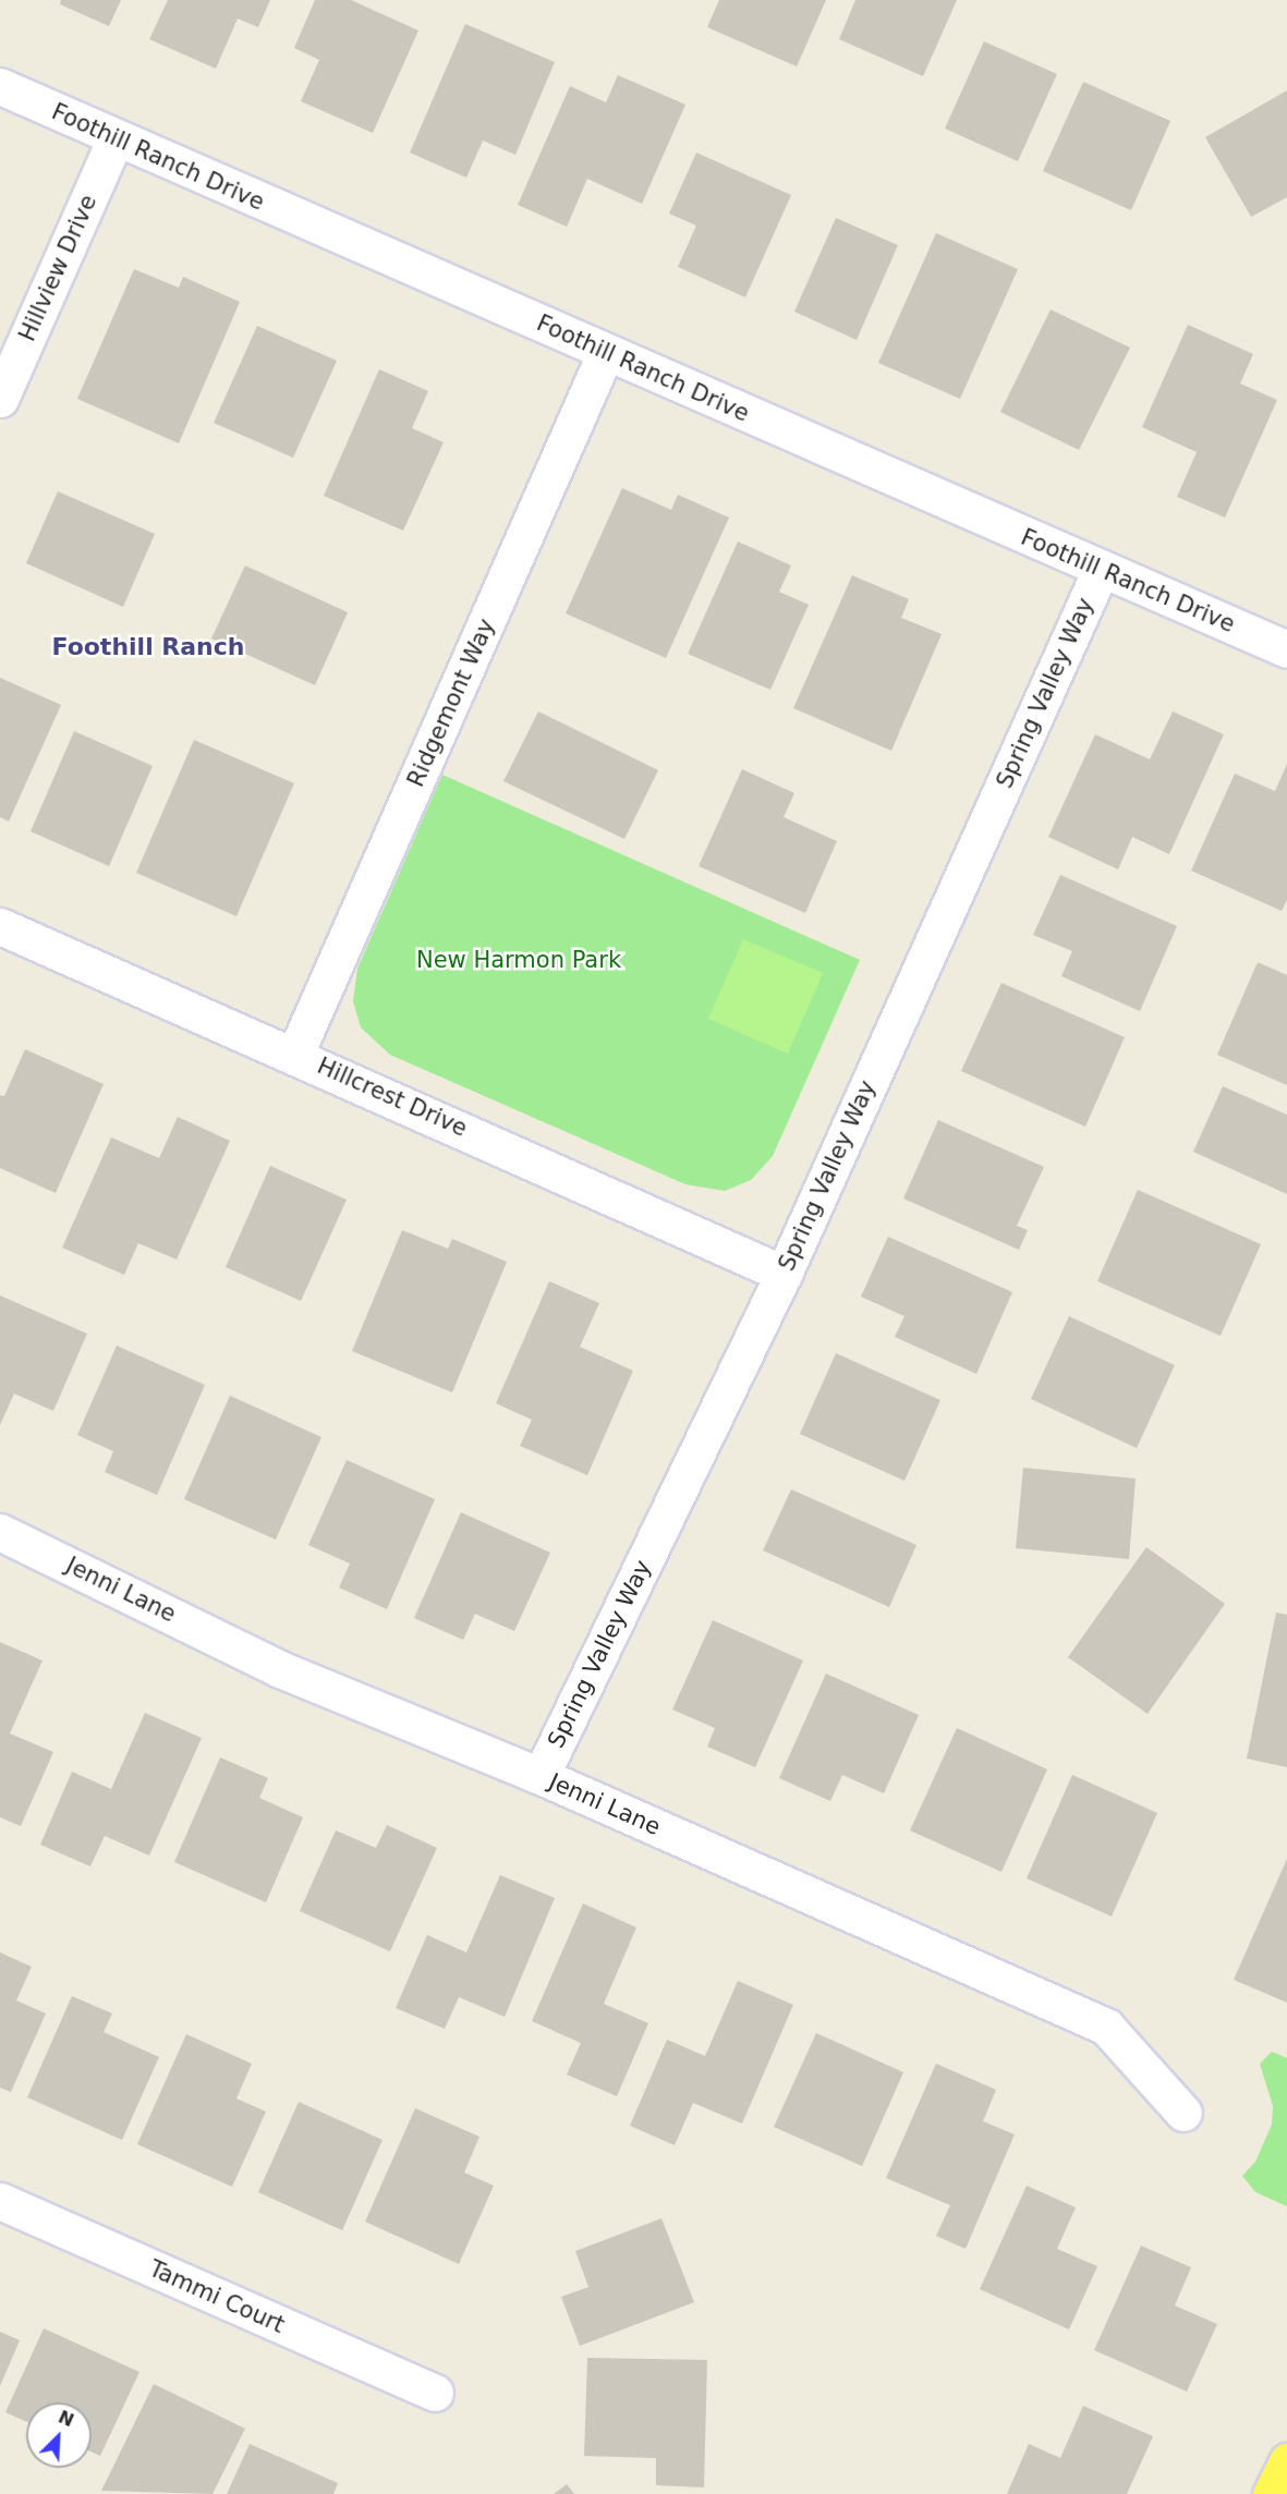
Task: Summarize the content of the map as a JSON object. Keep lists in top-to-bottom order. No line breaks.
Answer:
{"streets":{"street":["Foothill Ranch Drive","Hillview Drive","Spring Valley Way","Ridgemont Way","Hillcrest Drive","Jenni Lane","Tammi Court"]},"crossings":[["Foothill Ranch Drive","Hillview Drive"],["Foothill Ranch Drive","Spring Valley Way"],["Foothill Ranch Drive","Ridgemont Way"],["Spring Valley Way","Hillcrest Drive"],["Spring Valley Way","Jenni Lane"],["Ridgemont Way","Hillcrest Drive"]],"districts":["Foothill Ranch"],"parks":["New Harmon Park"],"north":"top right"}
